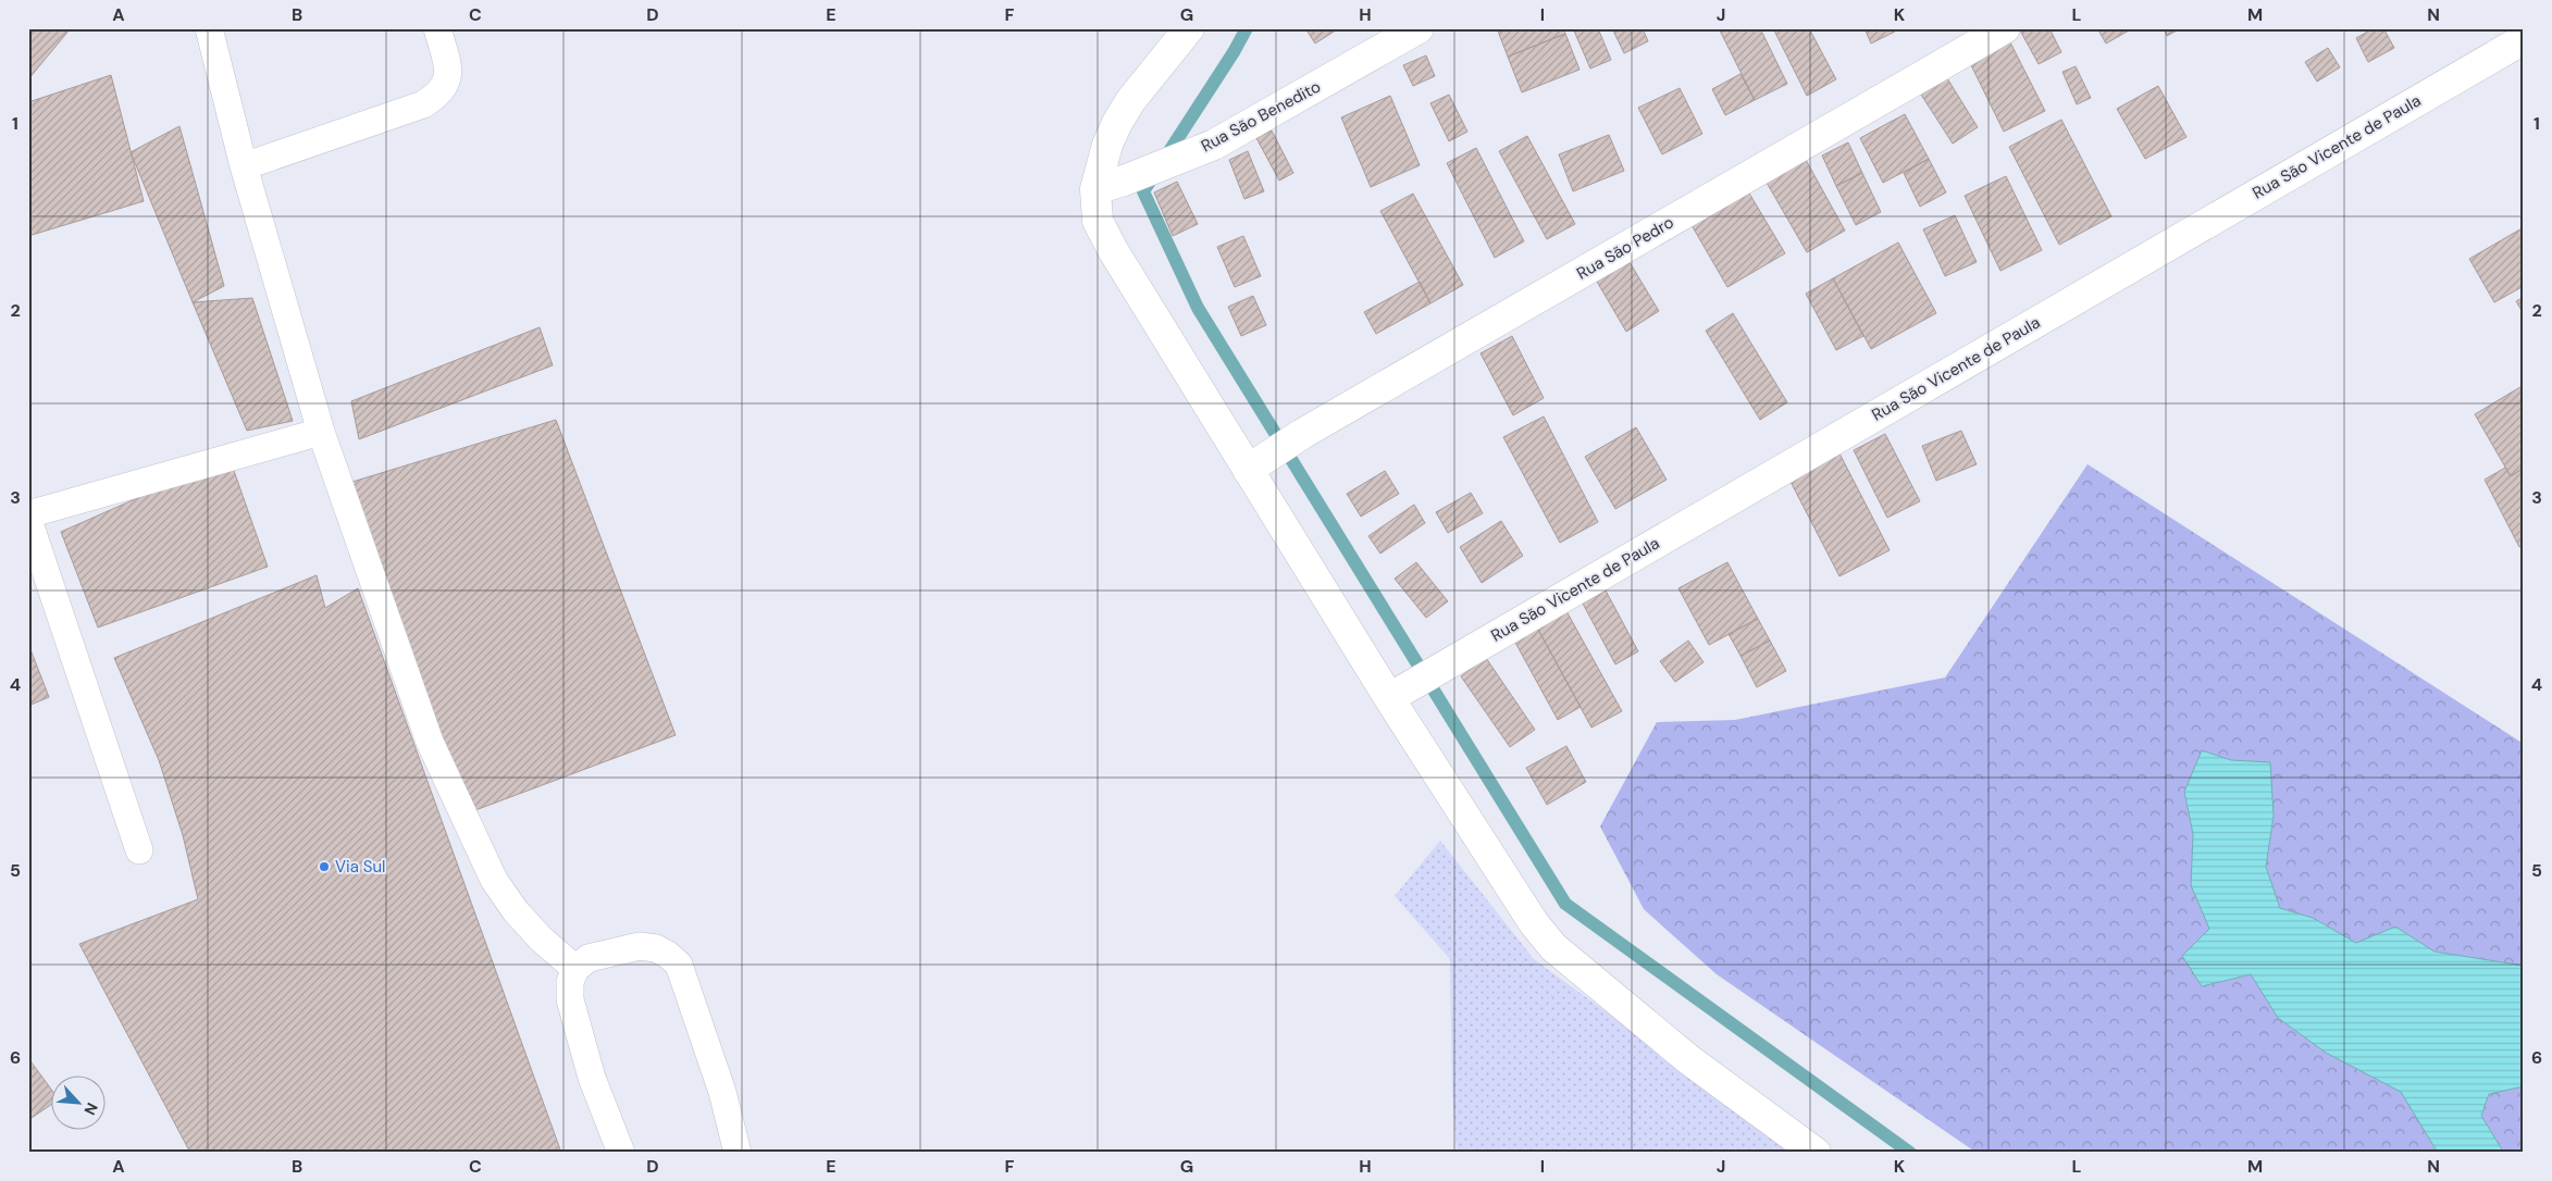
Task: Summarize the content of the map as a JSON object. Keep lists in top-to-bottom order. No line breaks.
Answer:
{"streets":{"street":["Rua São Benedito","Rua São Vicente de Paula","Rua São Pedro"]},"places":["Via Sul"],"north":"bottom right","grid":{"columns":["A","B","C","D","E","F","G","H","I","J","K","L","M","N"],"rows":["1","2","3","4","5","6"]}}
